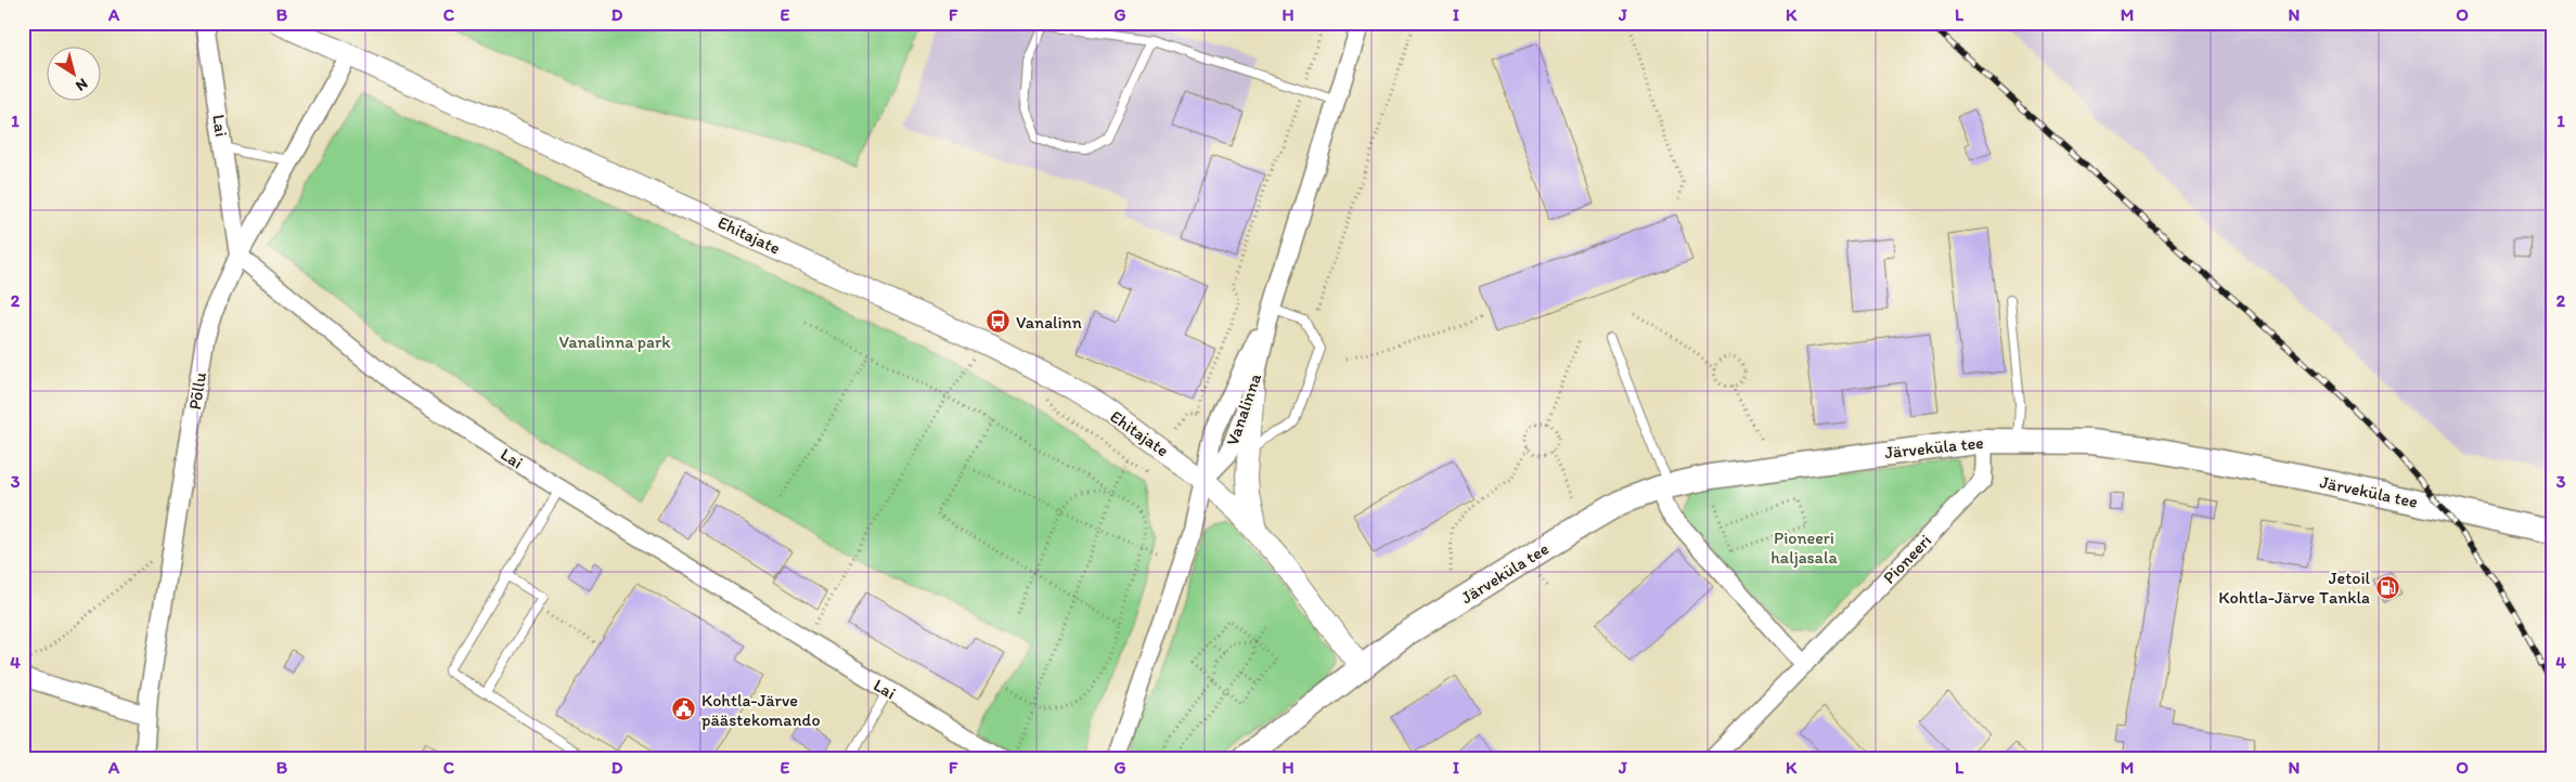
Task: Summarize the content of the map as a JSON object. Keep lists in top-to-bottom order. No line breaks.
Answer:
{"streets":{"main road":["Järveküla tee"],"street":["Lai","Ehitajate","Põllu","Vanalinna","Pioneeri"]},"crossings":[["Lai","Põllu"],["Ehitajate","Põllu"],["Ehitajate","Vanalinna"],["Järveküla tee","Pioneeri"]],"parks":["Vanalinna park","Pioneeri haljasala"],"places":{"bus stop":["Vanalinn"],"fuel station":["Jetoil Kohtla-Järve Tankla"],"public building":["Kohtla-Järve päästekomando"]},"north":"bottom right","grid":{"columns":["A","B","C","D","E","F","G","H","I","J","K","L","M","N","O"],"rows":["1","2","3","4"]}}
